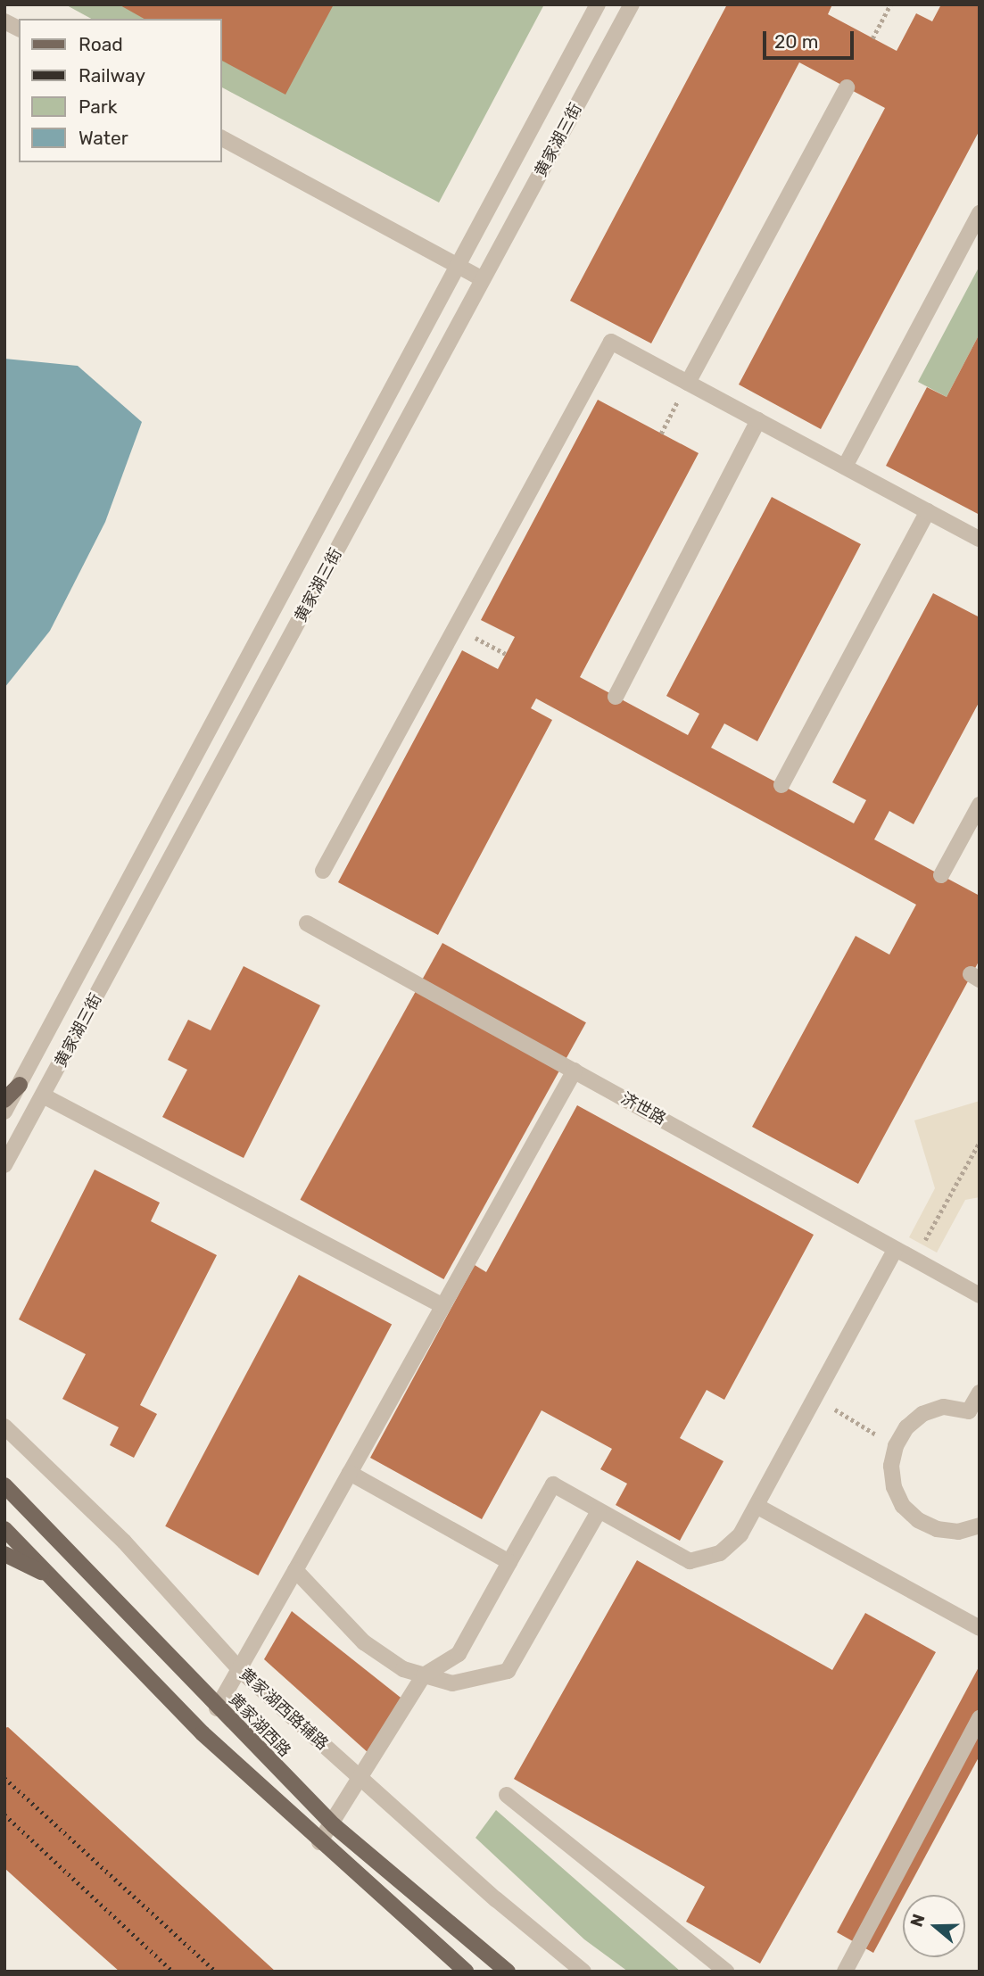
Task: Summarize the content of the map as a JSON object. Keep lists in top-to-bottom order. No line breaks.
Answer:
{"streets":{"main road":["黄家湖西路"],"street":["黄家湖三街","济世路","黄家湖西路辅路"]},"legend":["Road","Railway","Park","Water"],"scale_bar":"20 m","north":"left"}
